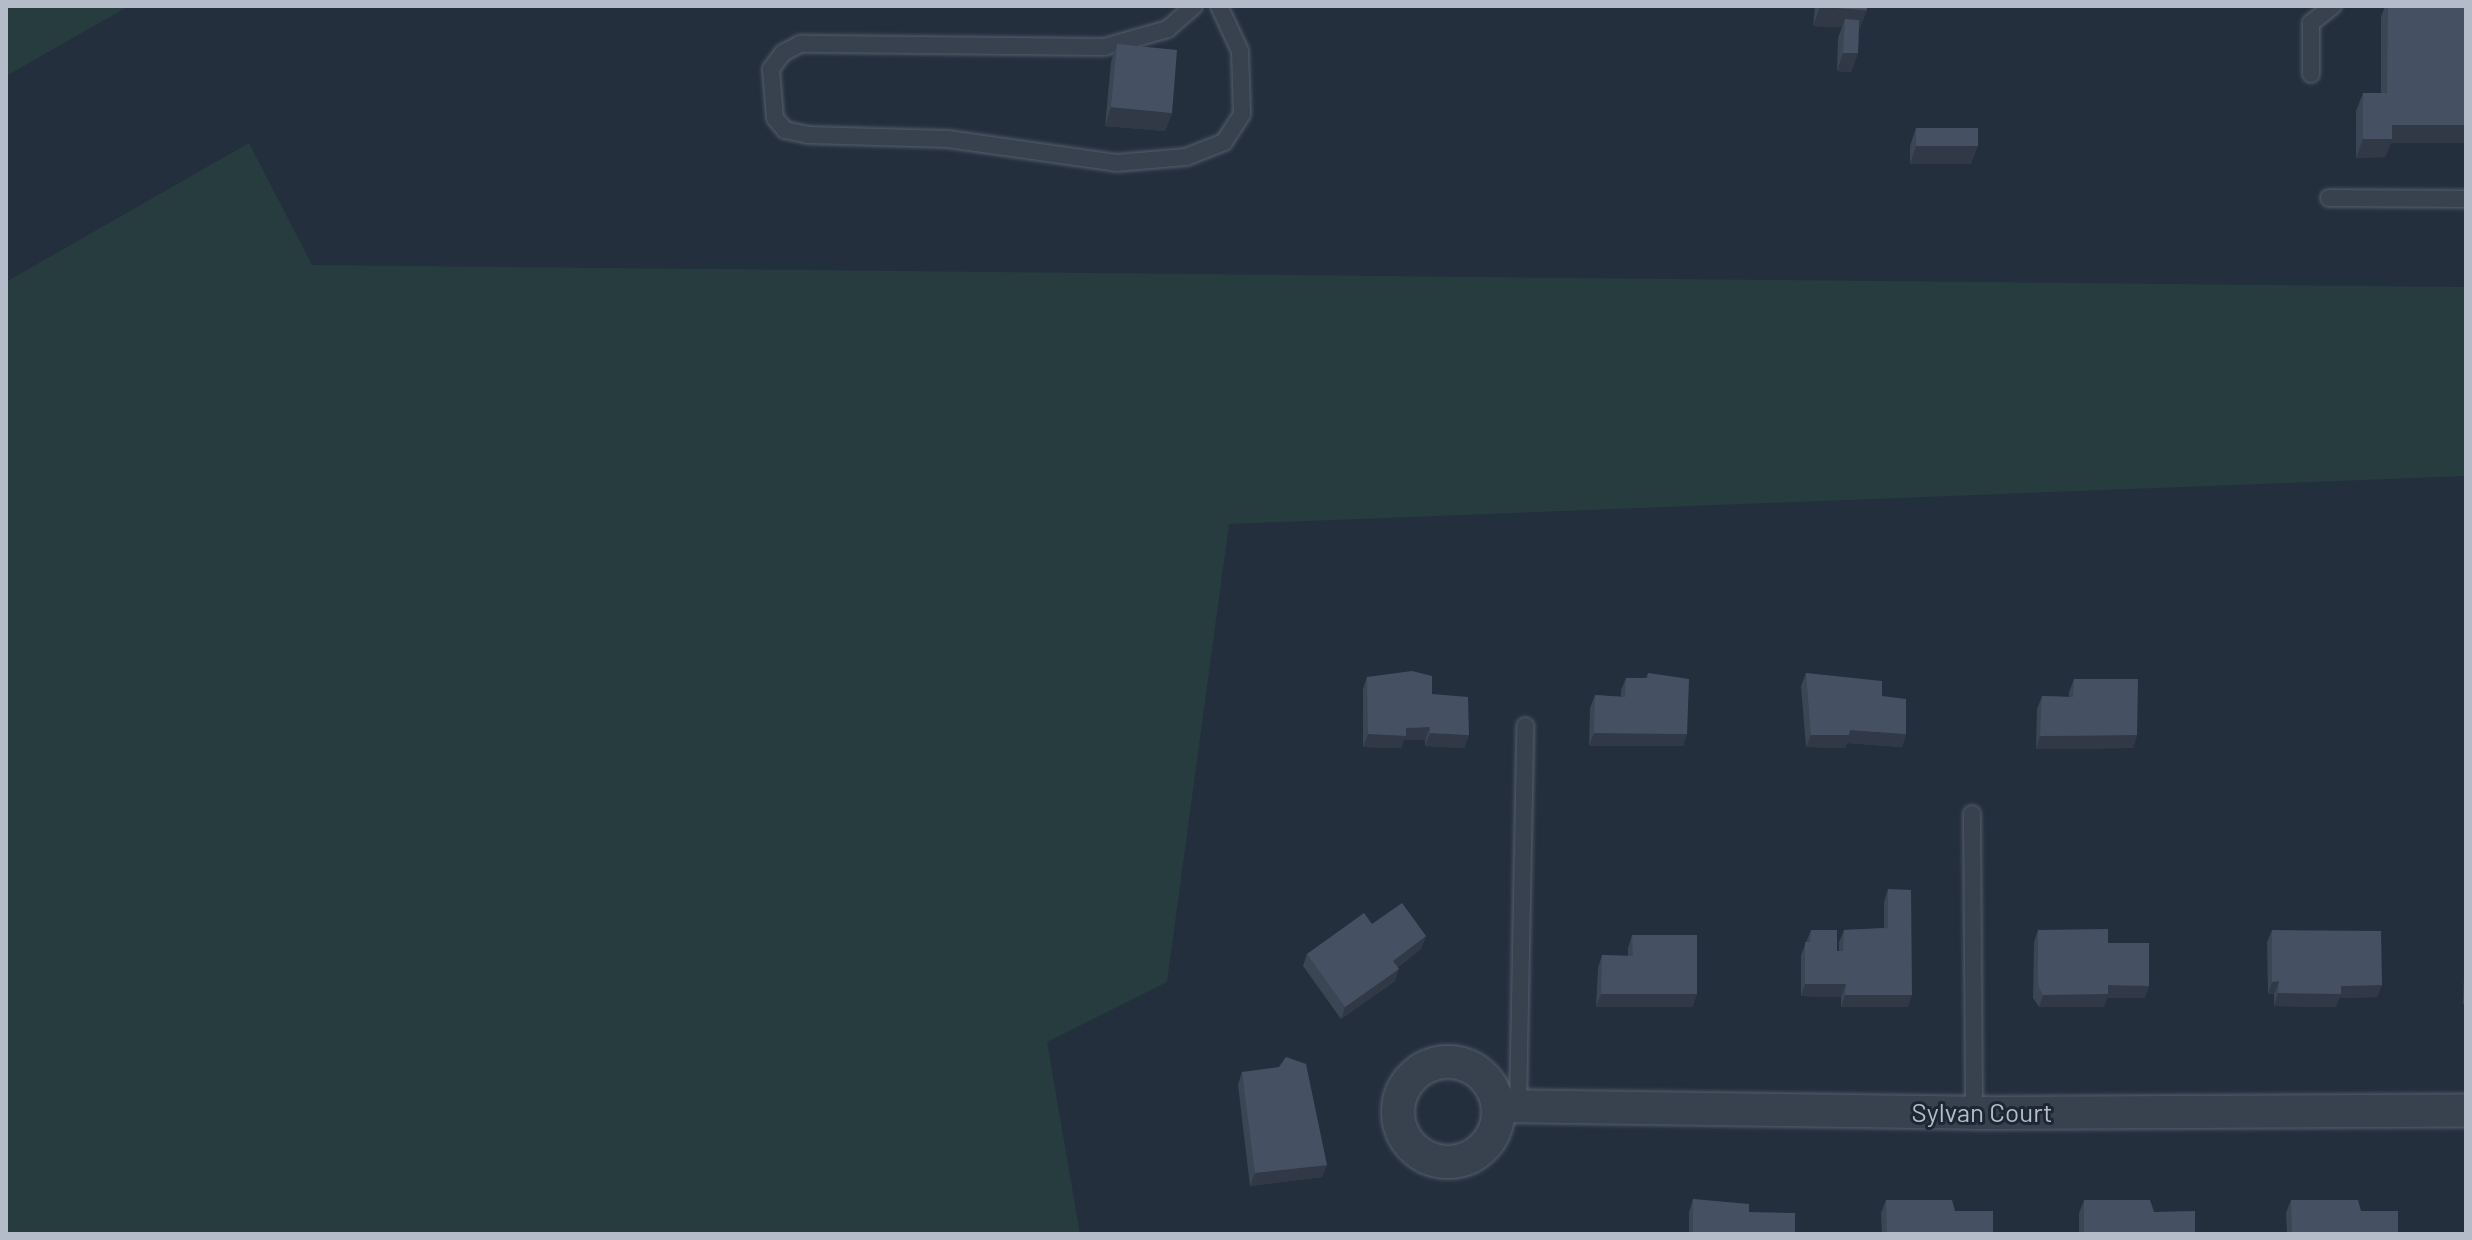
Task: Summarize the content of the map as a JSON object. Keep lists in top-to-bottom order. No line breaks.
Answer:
{"streets":{"street":["Sylvan Court"]}}
